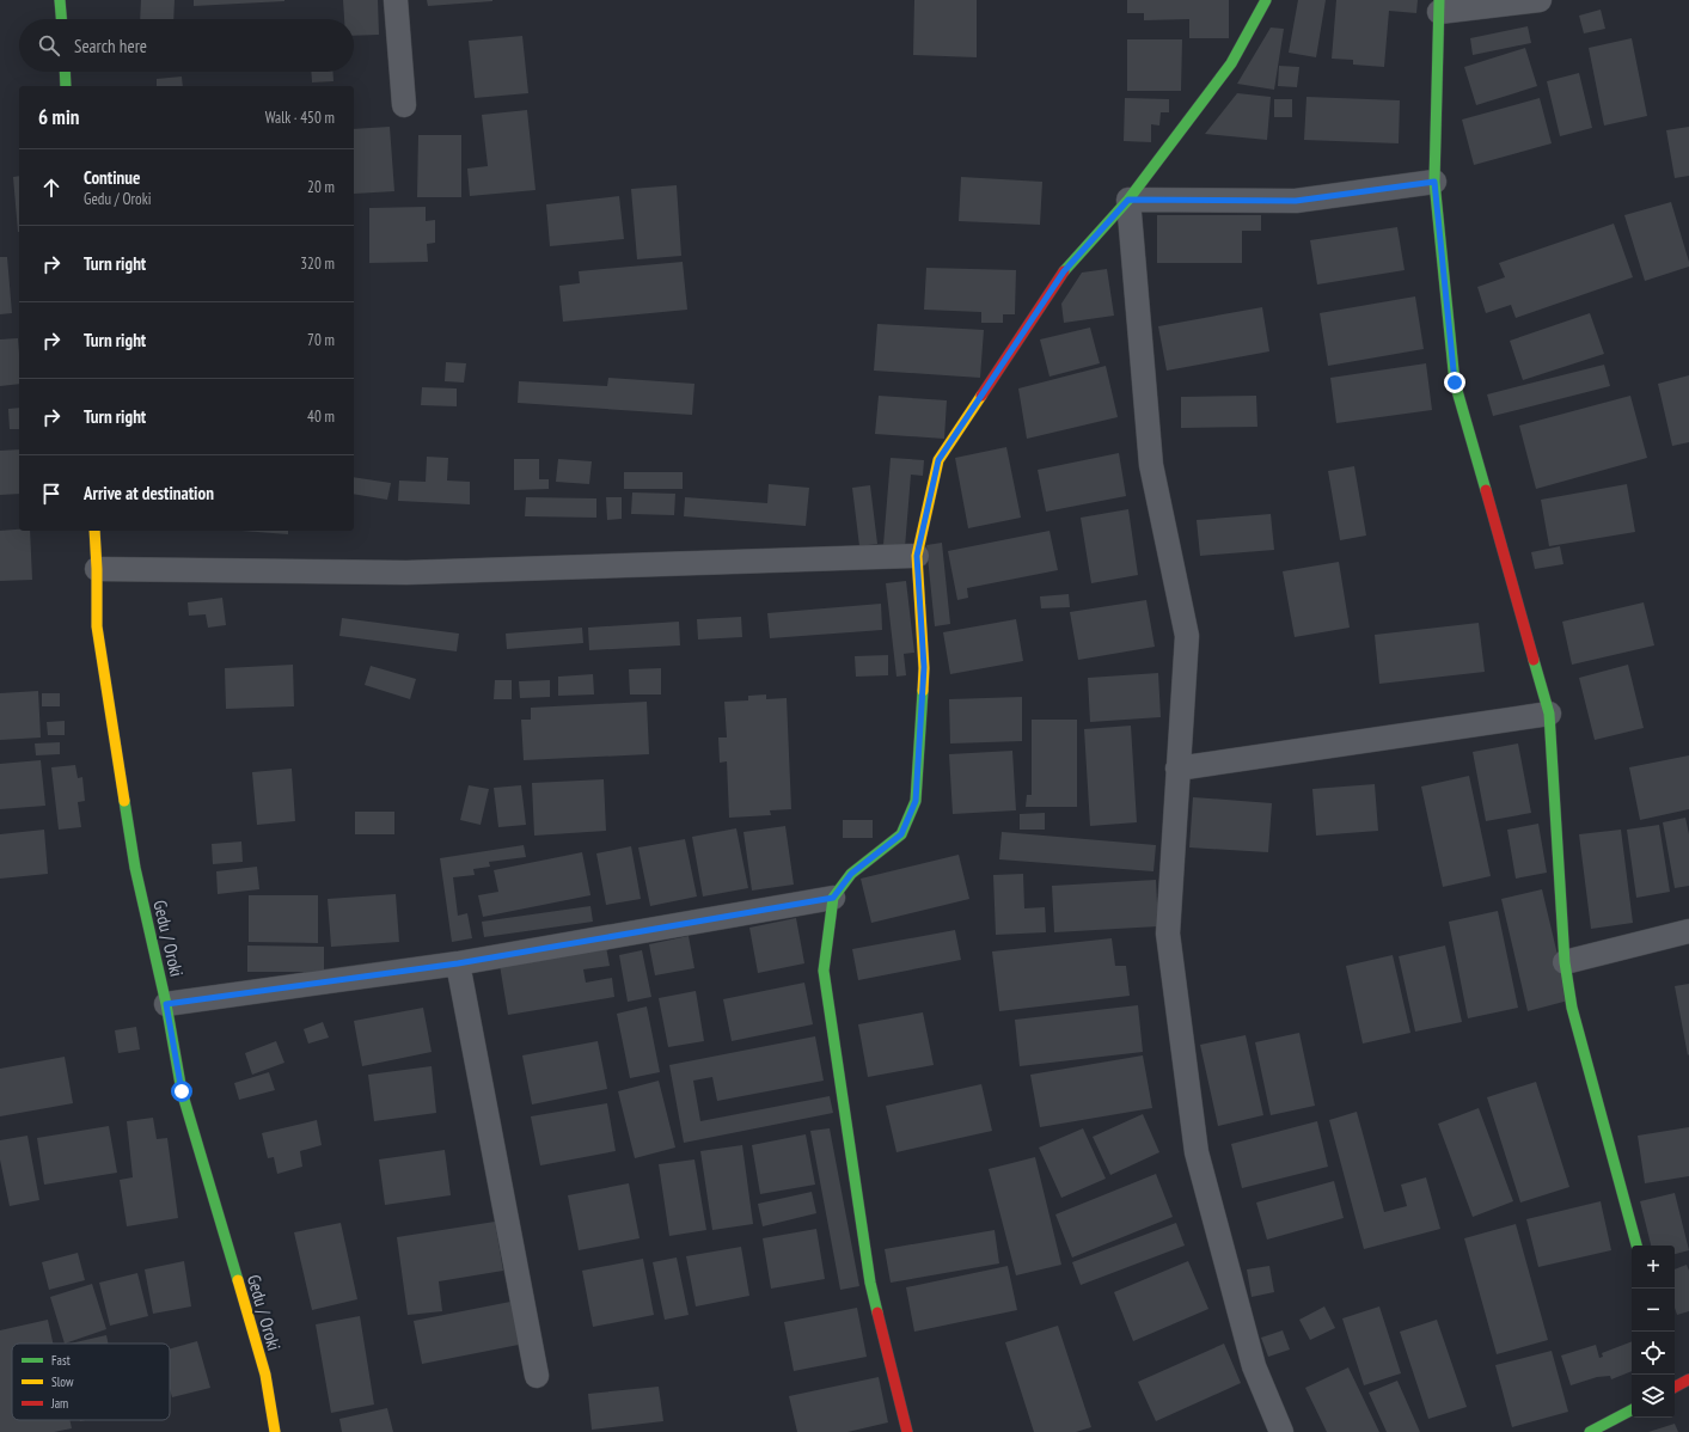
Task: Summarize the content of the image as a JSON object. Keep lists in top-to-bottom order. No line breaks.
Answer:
{"streets":{"street":["Gedu / Oroki"]},"legend":["Fast","Slow","Jam"],"page":{"search":"Search here","heading":["6 min","Walk · 450 m"],"list":[["Continue","Gedu / Oroki","20 m"],["Turn right","320 m"],["Turn right","70 m"],["Turn right","40 m"],"Arrive at destination"],"map_buttons":["+","−"]}}
